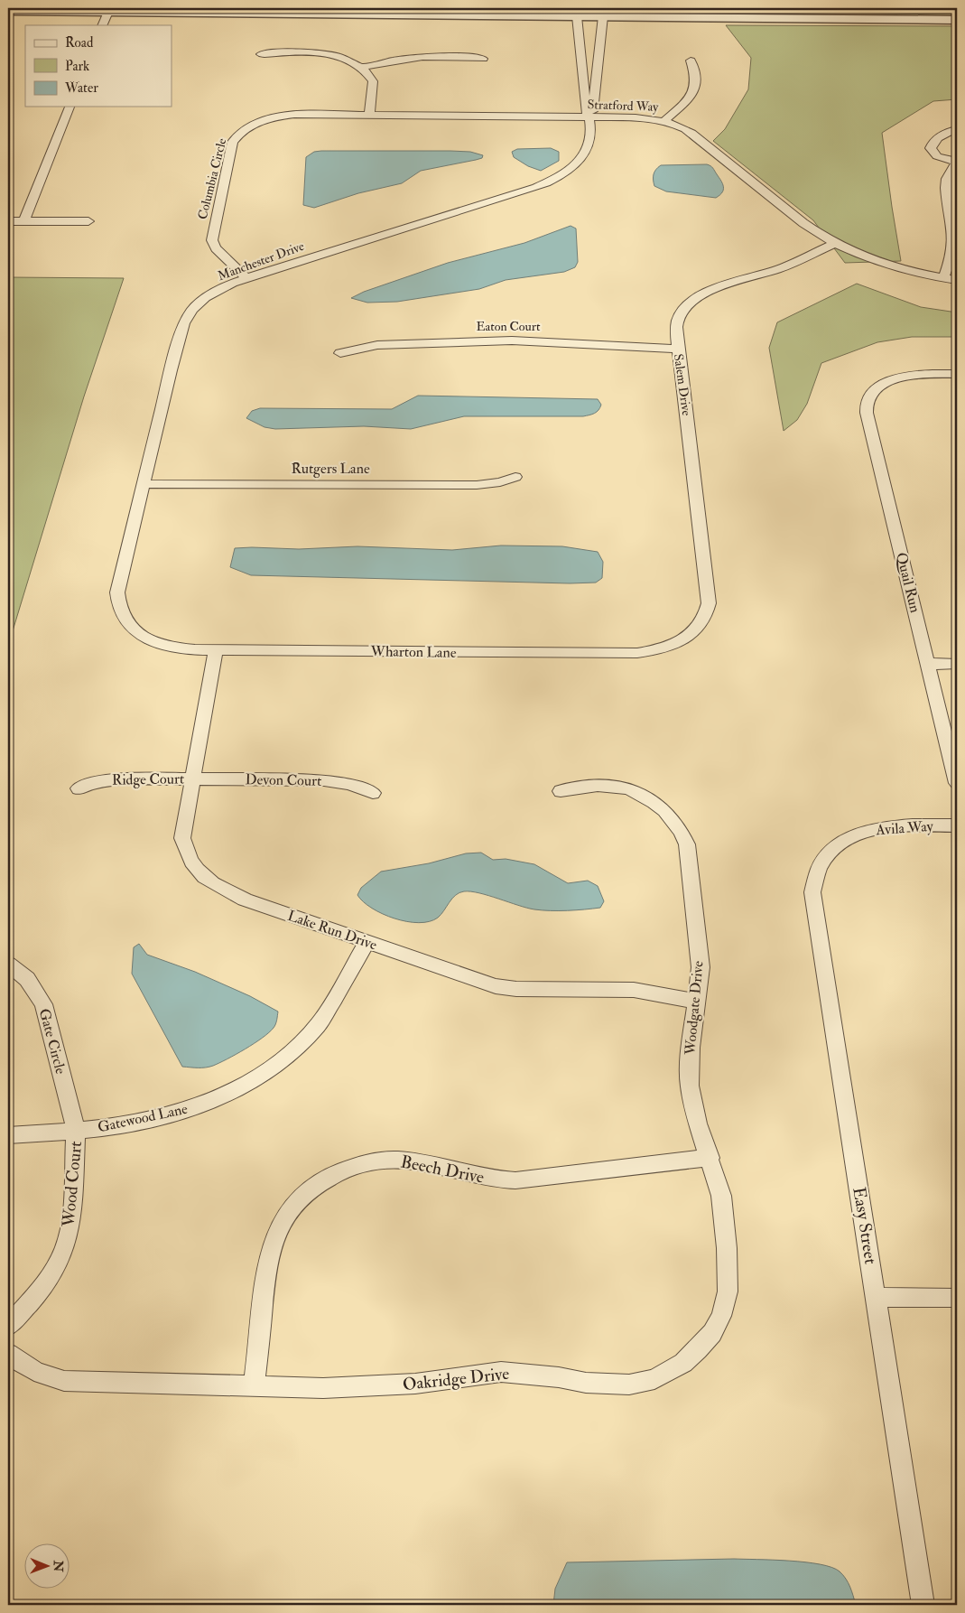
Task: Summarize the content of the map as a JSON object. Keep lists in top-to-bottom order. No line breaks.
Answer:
{"streets":{"street":["Stratford Way","Columbia Circle","Manchester Drive","Eaton Court","Salem Drive","Rutgers Lane","Quail Run","Wharton Lane","Ridge Court","Devon Court","Avila Way","Lake Run Drive","Woodgate Drive","Gate Circle","Gatewood Lane","Beech Drive","Wood Court","Easy Street","Oakridge Drive"]},"crossings":[["Stratford Way","Columbia Circle"],["Stratford Way","Manchester Drive"],["Stratford Way","Salem Drive"],["Columbia Circle","Manchester Drive"],["Manchester Drive","Rutgers Lane"],["Manchester Drive","Wharton Lane"],["Eaton Court","Salem Drive"],["Salem Drive","Wharton Lane"],["Wharton Lane","Lake Run Drive"],["Ridge Court","Devon Court"],["Ridge Court","Lake Run Drive"],["Devon Court","Lake Run Drive"],["Avila Way","Easy Street"],["Lake Run Drive","Woodgate Drive"],["Lake Run Drive","Gatewood Lane"],["Woodgate Drive","Beech Drive"],["Woodgate Drive","Oakridge Drive"],["Gate Circle","Gatewood Lane"],["Gate Circle","Wood Court"],["Gatewood Lane","Wood Court"],["Beech Drive","Oakridge Drive"]],"legend":["Road","Park","Water"],"north":"right"}
